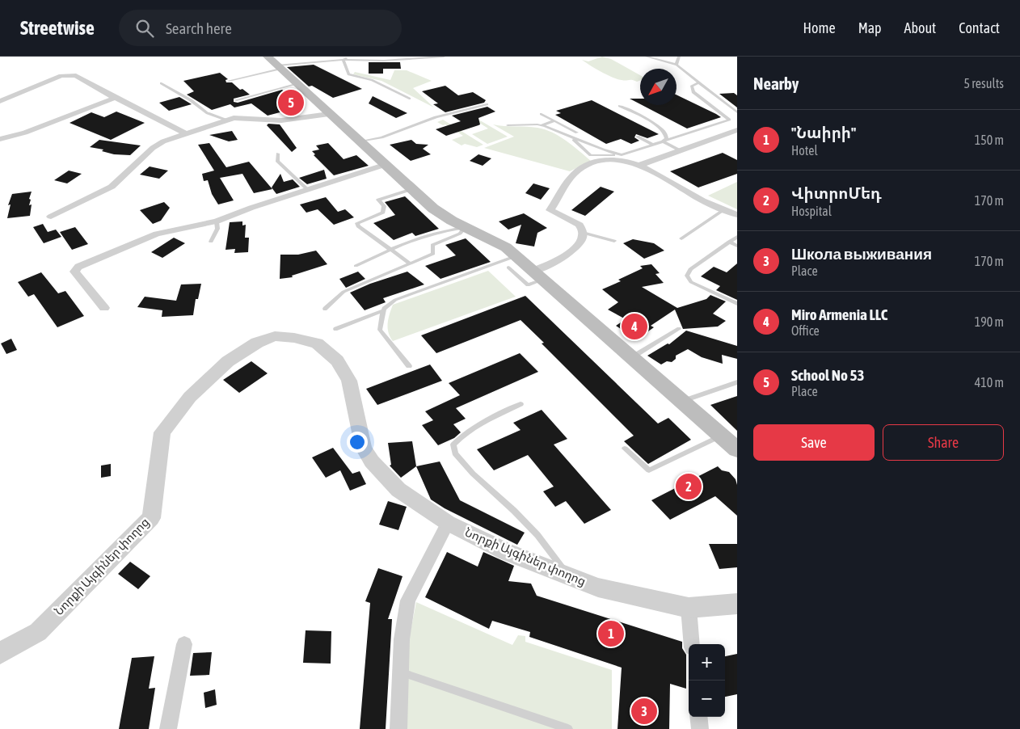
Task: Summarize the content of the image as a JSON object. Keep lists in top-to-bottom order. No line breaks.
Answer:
{"streets":{"street":["Նորքի Այգիներ փողոց"]},"north":"bottom left","page":{"header":"Streetwise","search":"Search here","nav":["Home","Map","About","Contact"],"heading":["Nearby","5 results"],"pins":["5","4","2","1","3"],"list":[{"mark":"1","name":"\"Նաիրի\"","note":"Hotel","value":"150 m"},{"mark":"2","name":"ՎիտրոՄեդ","note":"Hospital","value":"170 m"},{"mark":"3","name":"Школа выживания","note":"Place","value":"170 m"},{"mark":"4","name":"Miro Armenia LLC","note":"Office","value":"190 m"},{"mark":"5","name":"School No 53","note":"Place","value":"410 m"}],"buttons":["Save","Share"],"map_buttons":["+","−"]}}
